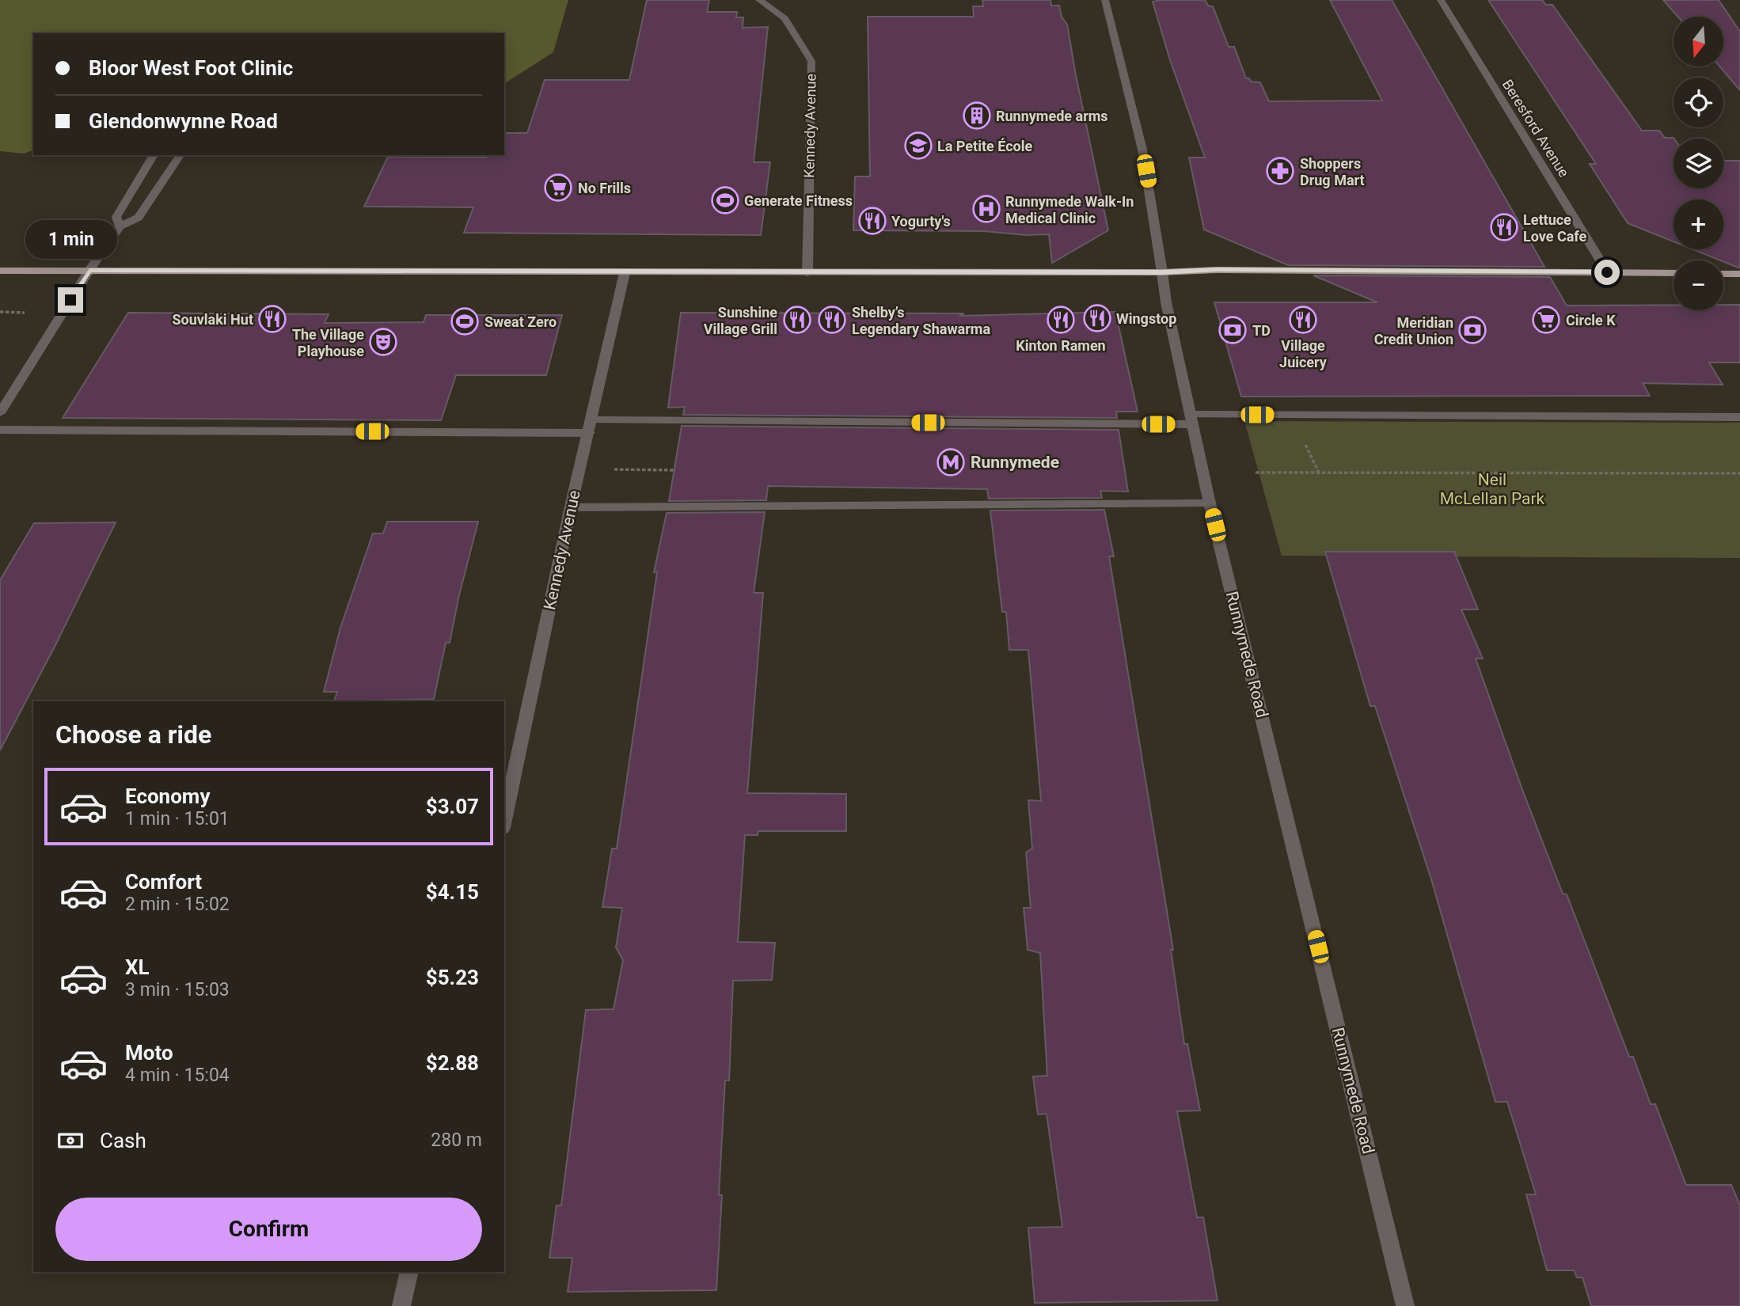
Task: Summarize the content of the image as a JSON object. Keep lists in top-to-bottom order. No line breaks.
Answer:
{"streets":{"street":["Kennedy Avenue","Beresford Avenue","Runnymede Road"]},"parks":["Neil McLellan Park"],"places":{"building":["Runnymede arms"],"school or university":["La Petite École"],"pharmacy":["Shoppers Drug Mart"],"supermarket":["No Frills","Circle K"],"sports":["Generate Fitness","Sweat Zero"],"hospital":["Runnymede Walk-In Medical Clinic"],"restaurant":["Yogurty's","Lettuce Love Cafe","Wingstop","Souvlaki Hut","Sunshine Village Grill","Shelby’s Legendary Shawarma","Kinton Ramen","Village Juicery"],"bank":["TD","Meridian Credit Union"],"theatre":["The Village Playhouse"],"metro station":["Runnymede"]},"north":"bottom","page":{"map_buttons":["+","−"],"banner":["Bloor West Foot Clinic","Glendonwynne Road"],"bubble":"1 min","heading":"Choose a ride","list":[{"name":"Economy","note":"1 min · 15:01","value":"$3.07"},{"name":"Comfort","note":"2 min · 15:02","value":"$4.15"},{"name":"XL","note":"3 min · 15:03","value":"$5.23"},{"name":"Moto","note":"4 min · 15:04","value":"$2.88"}],"pay":["Cash","280 m"],"buttons":"Confirm"}}
